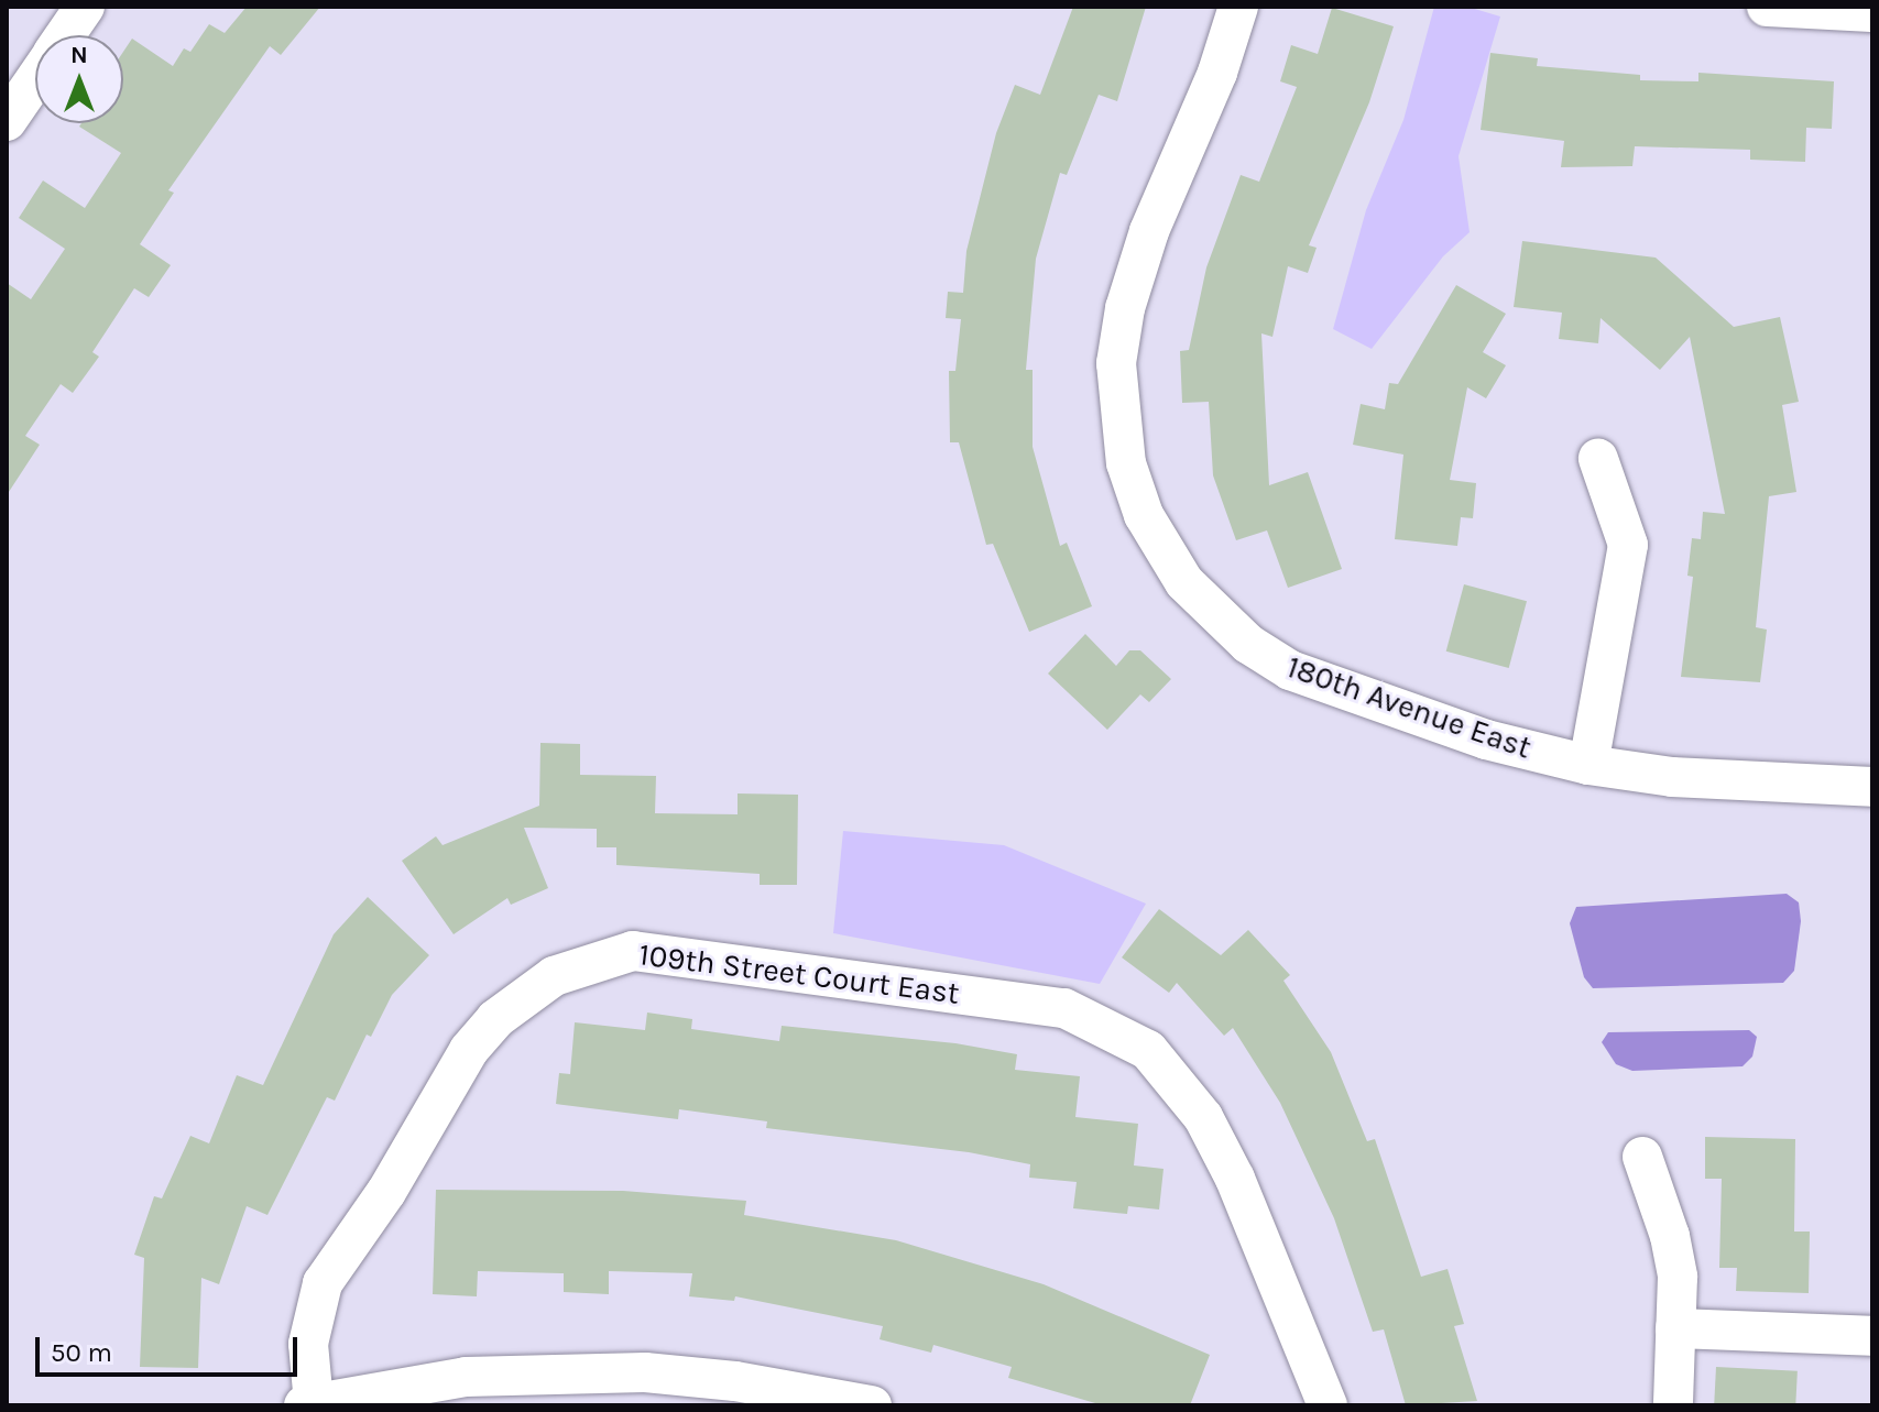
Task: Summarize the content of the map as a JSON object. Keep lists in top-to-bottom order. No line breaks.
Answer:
{"streets":{"street":["180th Avenue East","109th Street Court East"]},"scale_bar":"50 m","north":"top"}
